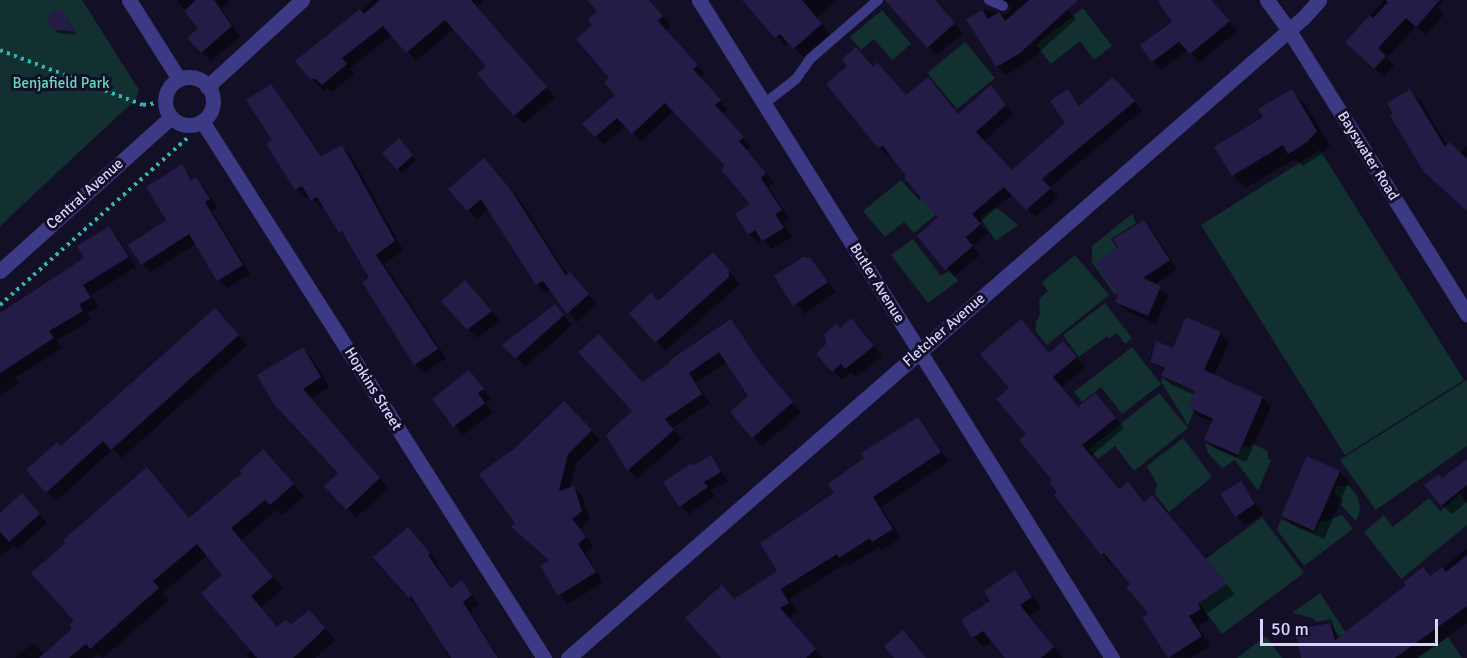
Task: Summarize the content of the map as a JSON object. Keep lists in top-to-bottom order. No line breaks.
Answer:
{"streets":{"street":["Bayswater Road","Central Avenue","Butler Avenue","Fletcher Avenue","Hopkins Street"]},"crossings":[["Bayswater Road","Fletcher Avenue"],["Central Avenue","Hopkins Street"],["Butler Avenue","Fletcher Avenue"]],"parks":["Benjafield Park"],"scale_bar":"50 m"}
